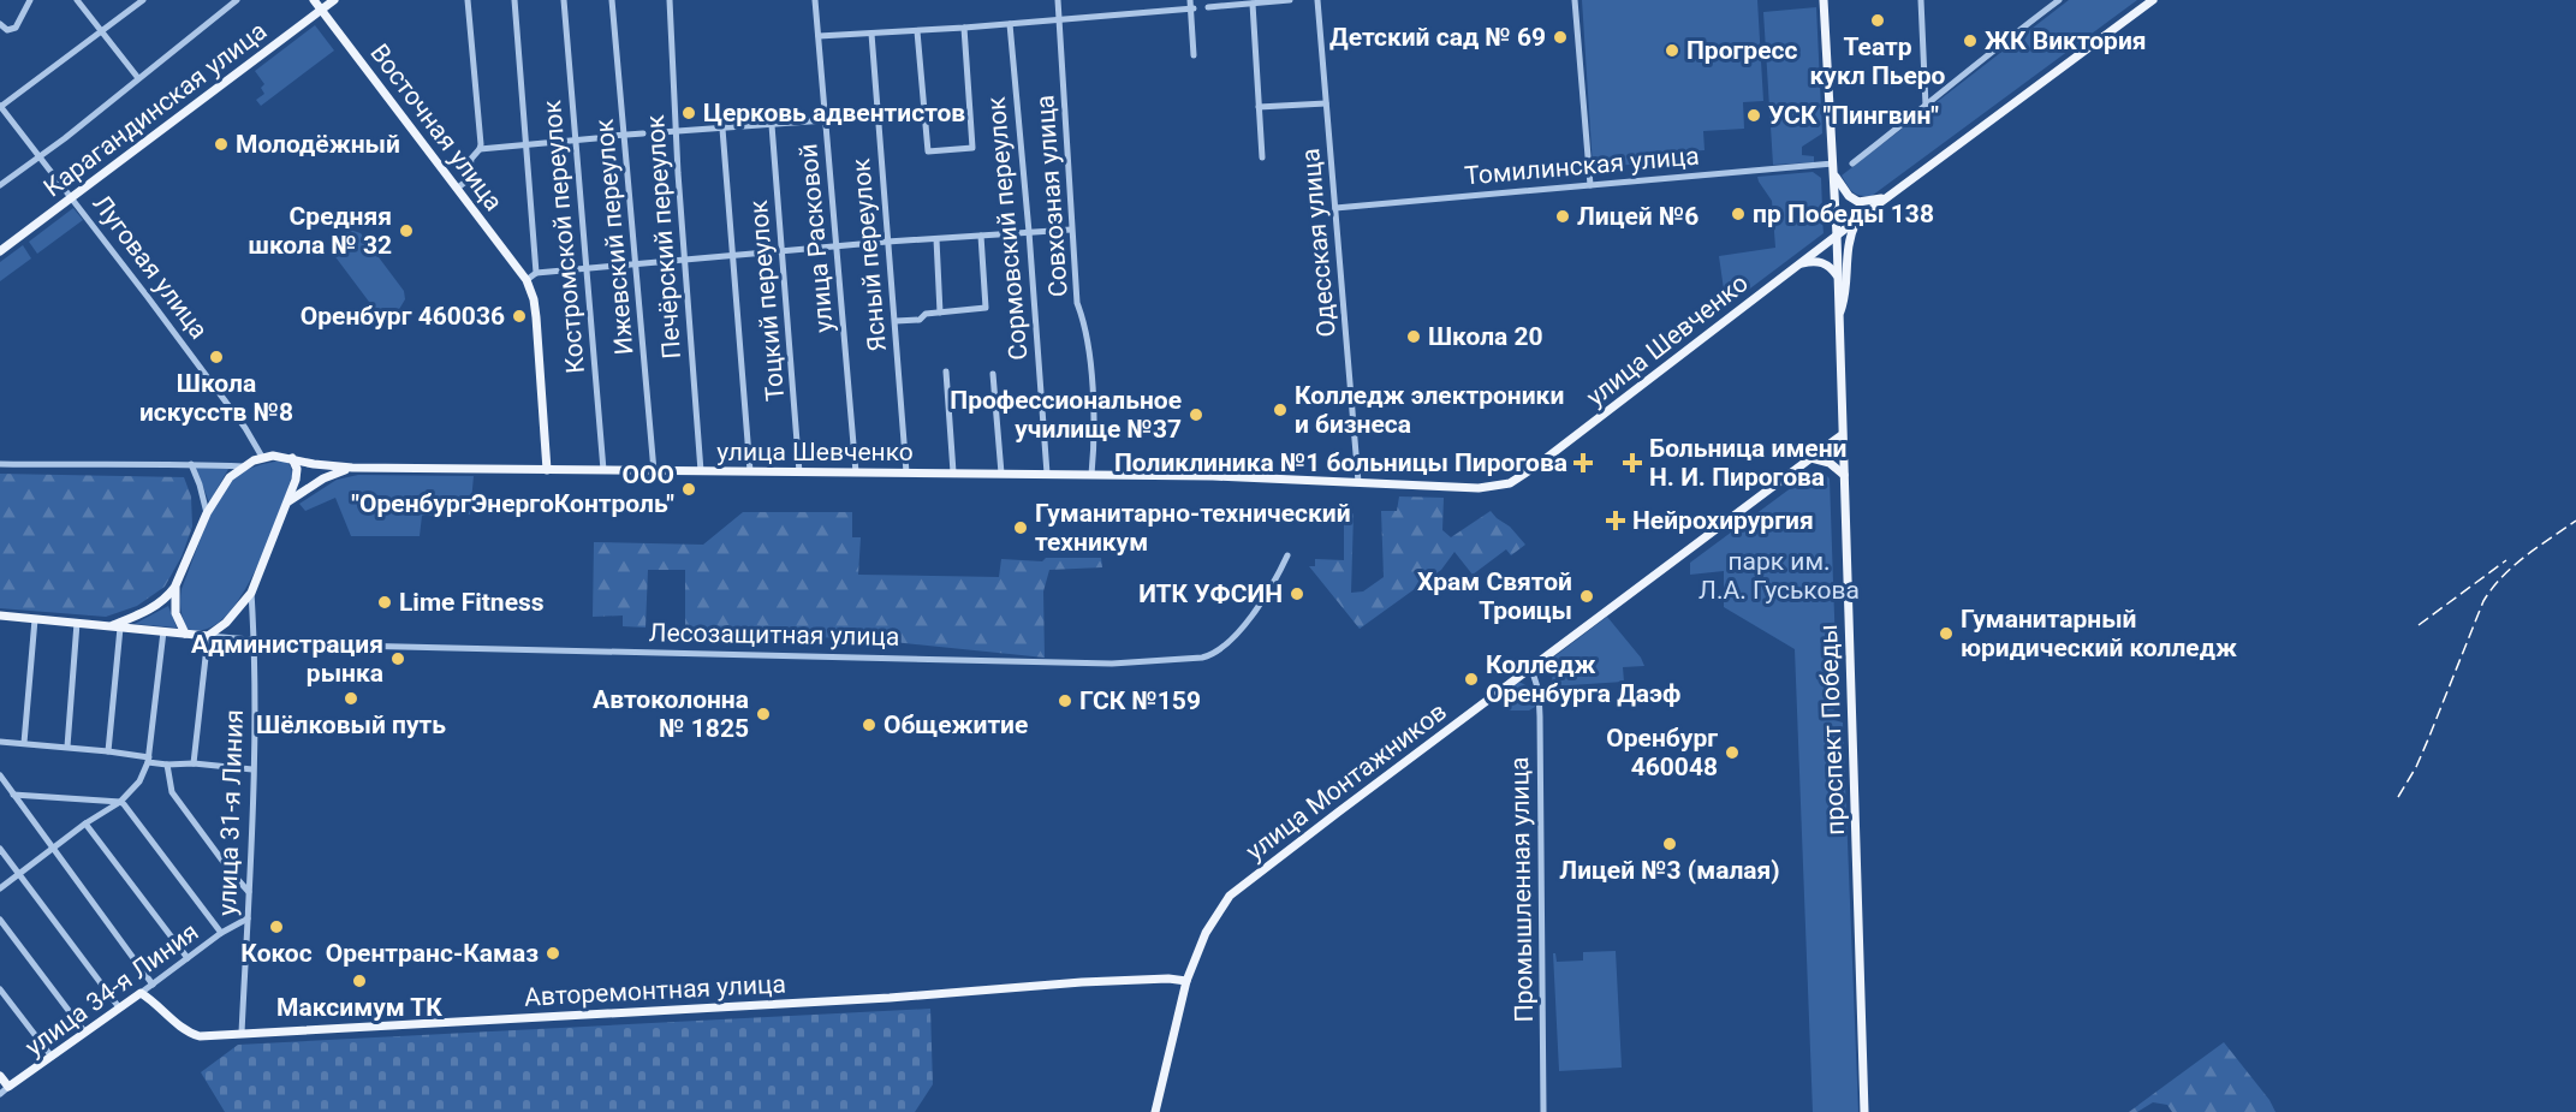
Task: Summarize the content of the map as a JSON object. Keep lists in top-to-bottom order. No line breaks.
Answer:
{"streets":{"main road":["Карагандинская улица","Восточная улица","улица Шевченко","проспект Победы","улица Монтажников","улица 34-я Линия","Авторемонтная улица"],"street":["Томилинская улица","Совхозная улица","Сормовский переулок","Костромской переулок","Ижевский переулок","Печёрский переулок","улица Расковой","Одесская улица","Ясный переулок","Луговая улица","Тоцкий переулок","Лесозащитная улица","улица 31-я Линия","Промышленная улица"]},"crossings":[["Карагандинская улица","Восточная улица"],["Карагандинская улица","Луговая улица"],["Томилинская улица","Одесская улица"],["Томилинская улица","проспект Победы"],["Совхозная улица","улица Шевченко"],["Сормовский переулок","улица Шевченко"],["Костромской переулок","улица Шевченко"],["Ижевский переулок","улица Шевченко"],["Печёрский переулок","улица Шевченко"],["улица Расковой","улица Шевченко"],["Одесская улица","улица Шевченко"],["Ясный переулок","улица Шевченко"],["Луговая улица","улица Шевченко"],["Тоцкий переулок","улица Шевченко"],["улица Шевченко","проспект Победы"],["Лесозащитная улица","улица 31-я Линия"],["проспект Победы","улица Монтажников"],["улица Монтажников","Промышленная улица"],["улица Монтажников","Авторемонтная улица"],["улица 31-я Линия","улица 34-я Линия"],["улица 31-я Линия","Авторемонтная улица"],["улица 34-я Линия","Авторемонтная улица"]],"parks":["парк им. Л.А. Гуськова"],"places":{"other":["Театр кукл Пьеро","Детский сад № 69","ЖК Виктория","Прогресс","Церковь адвентистов","УСК \"Пингвин\"","Молодёжный","пр Победы 138","Лицей №6","Средняя школа № 32","Оренбург 460036","Школа 20","Школа искусств №8","Колледж электроники и бизнеса","Профессиональное училище №37","ООО \"ОренбургЭнергоКонтроль\"","Гуманитарно-технический техникум","ИТК УФСИН","Храм Святой Троицы","Lime Fitness","Гуманитарный юридический колледж","Администрация рынка","Колледж Оренбурга Даэф","Шёлковый путь","ГСК №159","Автоколонна № 1825","Общежитие","Оренбург 460048","Лицей №3 (малая)","Кокос","Орентранс-Камаз","Максимум ТК"],"health":["Поликлиника №1 больницы Пирогова","Больница имени Н. И. Пирогова","Нейрохирургия"]}}
